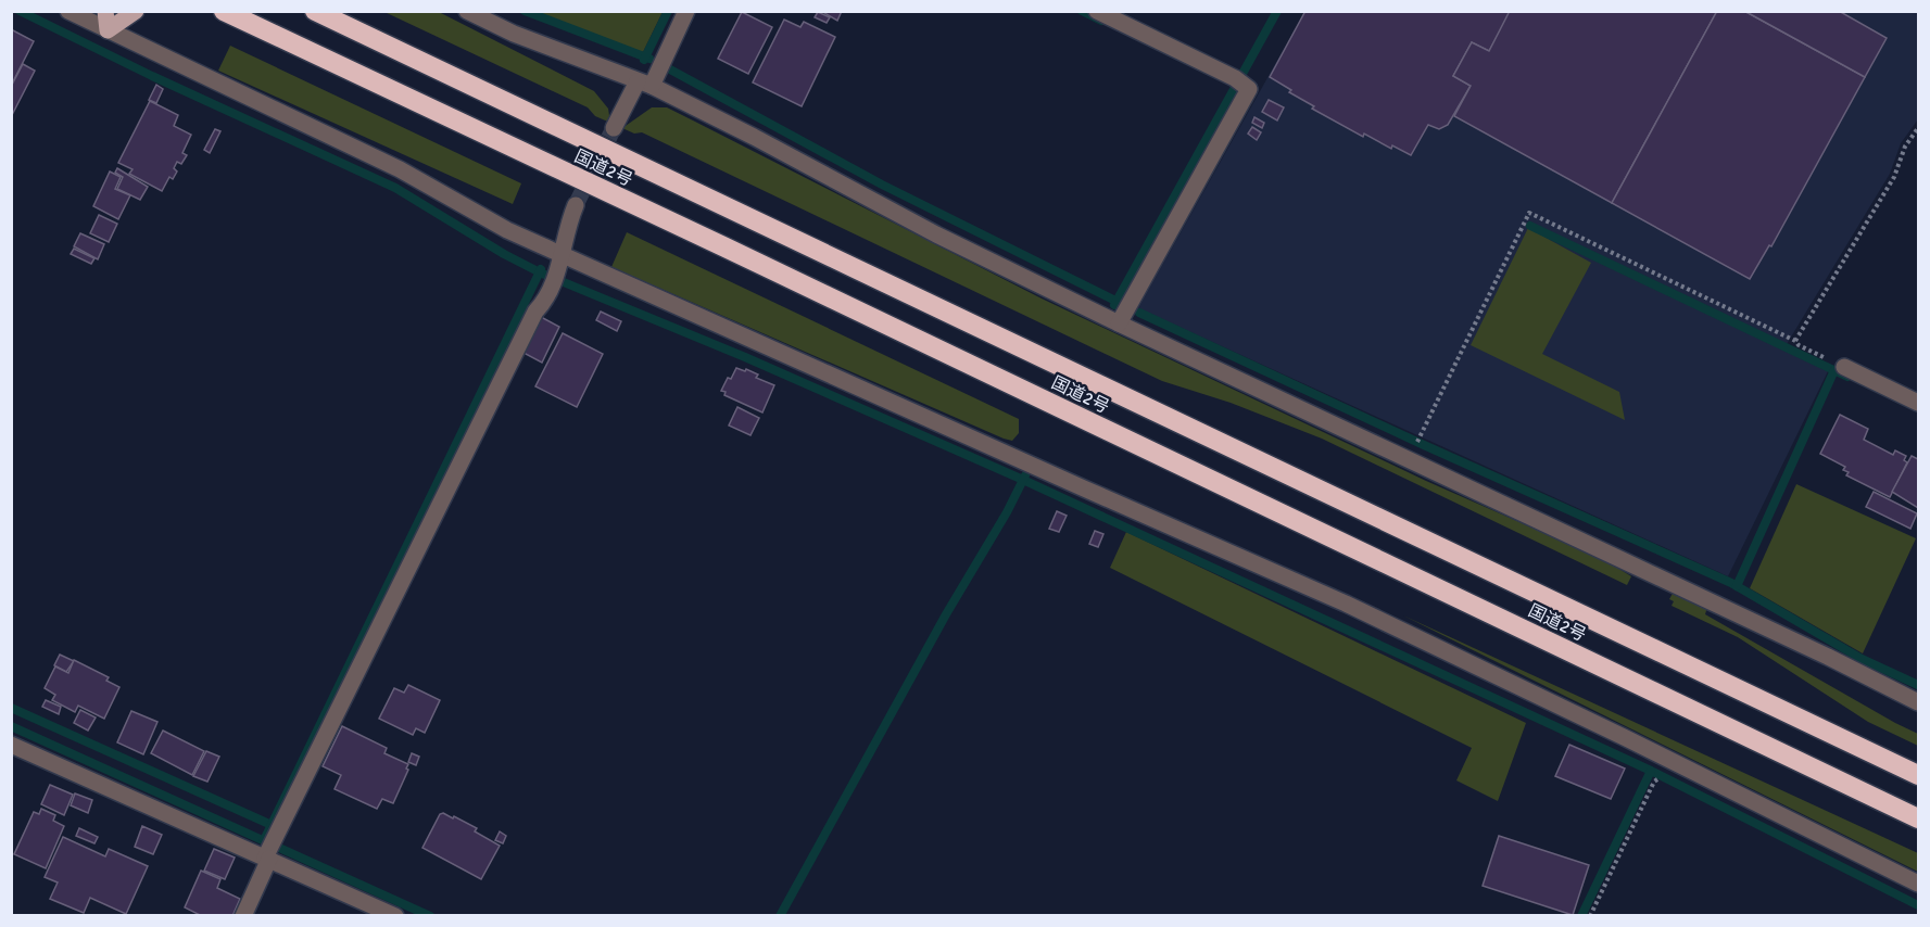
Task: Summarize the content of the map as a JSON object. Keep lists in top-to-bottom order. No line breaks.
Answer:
{"streets":{"highway":["国道2号"]}}
